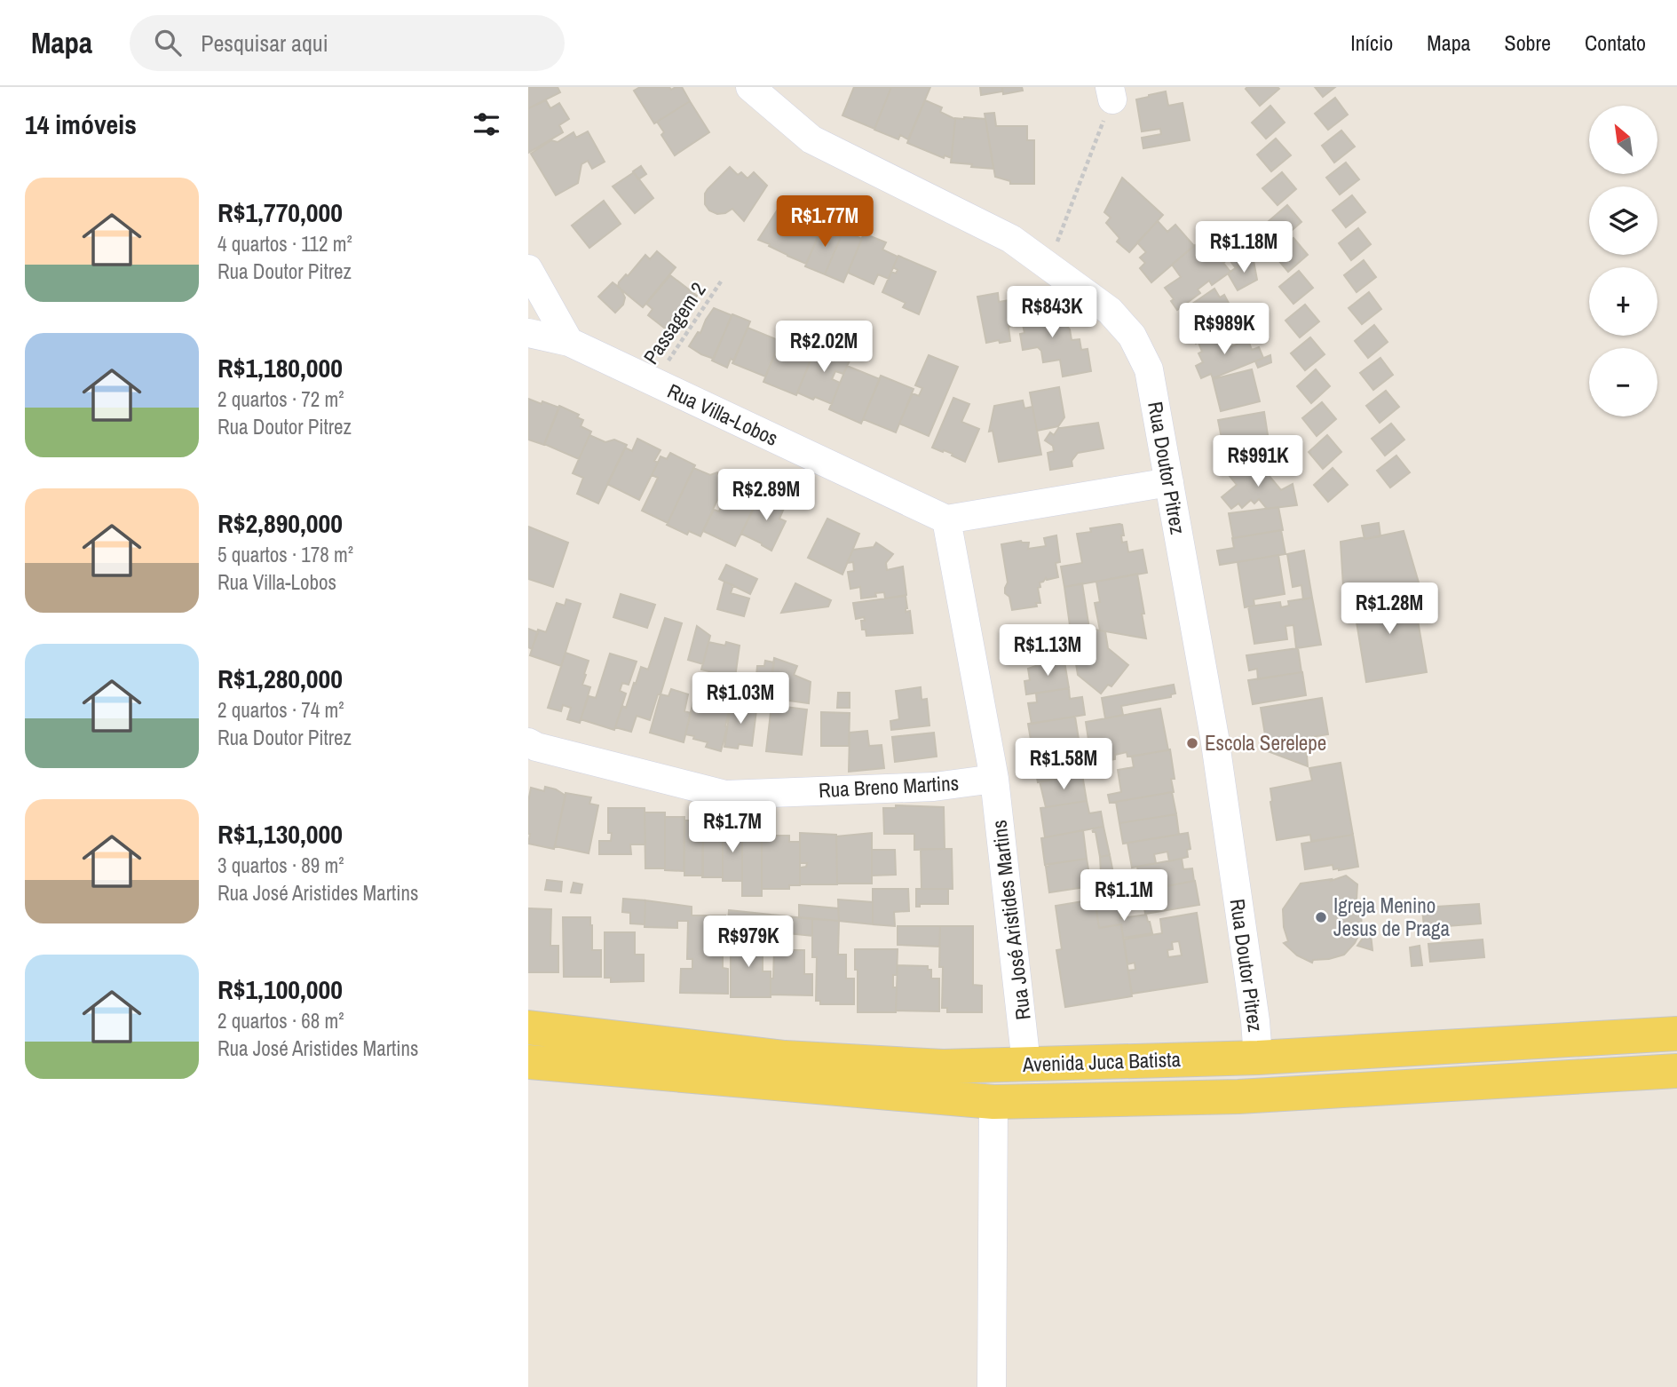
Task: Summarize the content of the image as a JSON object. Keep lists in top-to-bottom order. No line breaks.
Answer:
{"streets":{"main road":["Avenida Juca Batista"],"street":["Rua Villa-Lobos","Rua Doutor Pitrez","Rua Breno Martins","Rua José Aristides Martins"],"path":["Passagem 2"]},"crossings":[["Passagem 2","Rua Villa-Lobos"],["Rua Villa-Lobos","Rua José Aristides Martins"],["Rua Doutor Pitrez","Avenida Juca Batista"],["Rua Breno Martins","Rua José Aristides Martins"],["Rua José Aristides Martins","Avenida Juca Batista"]],"places":["Escola Serelepe","Igreja Menino Jesus de Praga"],"north":"top left","page":{"header":"Mapa","search":"Pesquisar aqui","nav":["Início","Mapa","Sobre","Contato"],"heading":"14 imóveis","map_buttons":["+","−"],"list":[{"name":"R$1,770,000","note":"4 quartos · 112 m² · Rua Doutor Pitrez"},{"name":"R$1,180,000","note":"2 quartos · 72 m² · Rua Doutor Pitrez"},{"name":"R$2,890,000","note":"5 quartos · 178 m² · Rua Villa-Lobos"},{"name":"R$1,280,000","note":"2 quartos · 74 m² · Rua Doutor Pitrez"},{"name":"R$1,130,000","note":"3 quartos · 89 m² · Rua José Aristides Martins"},{"name":"R$1,100,000","note":"2 quartos · 68 m² · Rua José Aristides Martins"}],"price":["R$1.77M","R$1.18M","R$843K","R$989K","R$2.02M","R$991K","R$2.89M","R$1.28M","R$1.13M","R$1.03M","R$1.58M","R$1.7M","R$1.1M","R$979K"]}}
